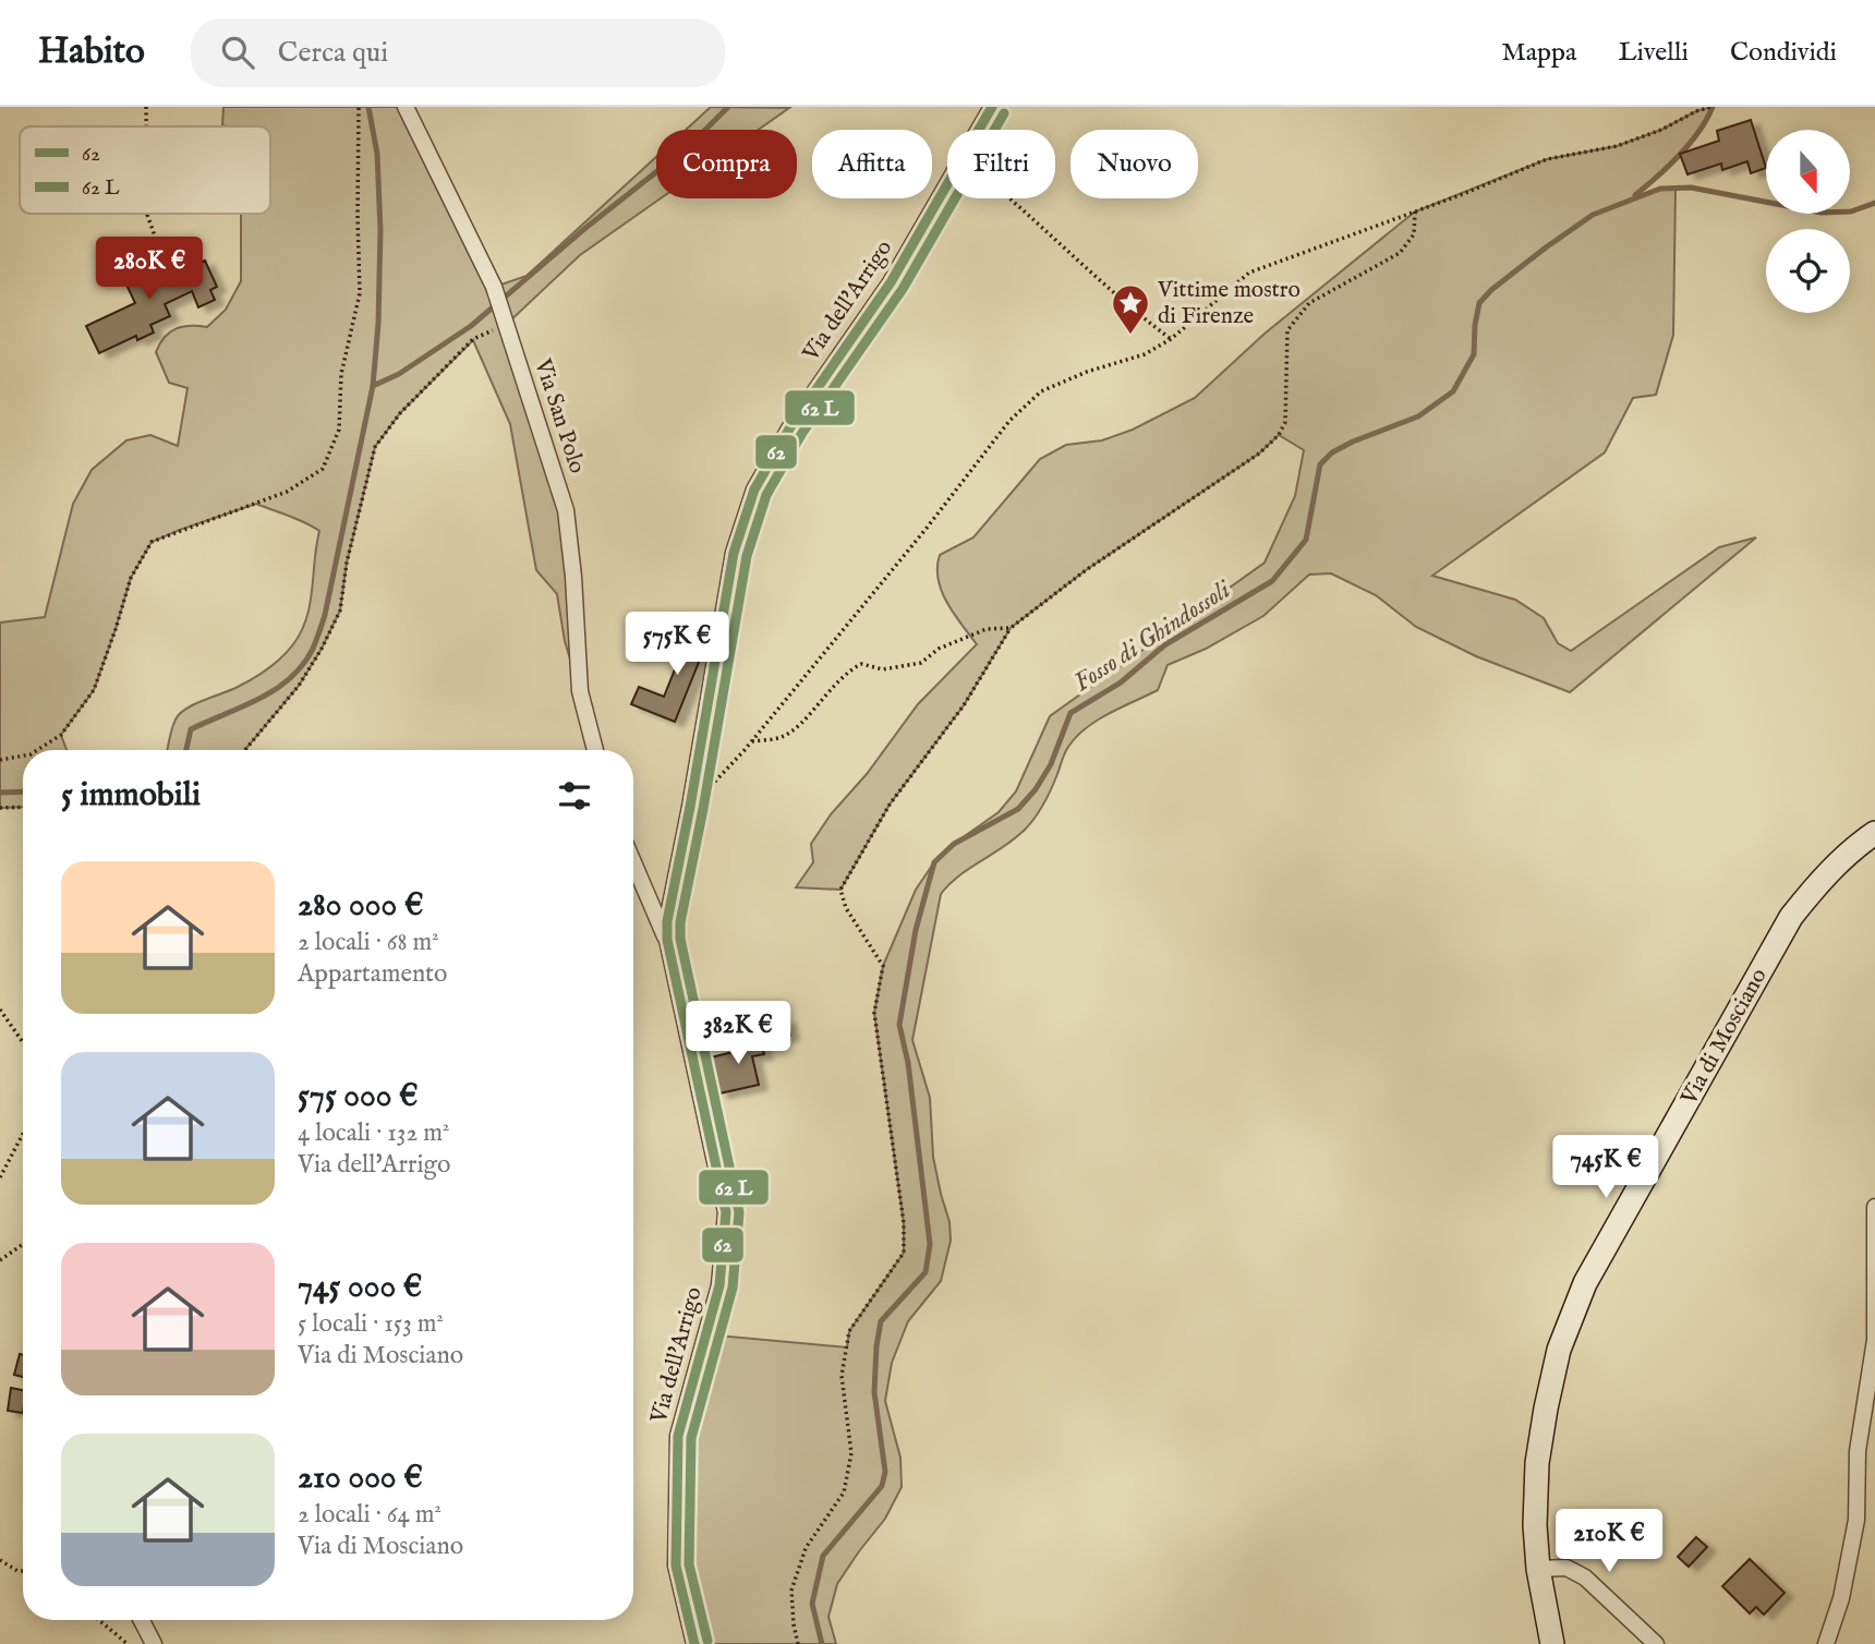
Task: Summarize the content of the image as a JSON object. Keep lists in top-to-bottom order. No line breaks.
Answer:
{"streets":{"main road":["Via di Mosciano"],"street":["Via dell'Arrigo","Via San Polo"]},"water":["Fosso di Ghindossoli"],"places":{"place":["Vittime mostro di Firenze"]},"lines":["transit line 62"],"legend":["62","62 L"],"north":"bottom","page":{"header":"Habito","search":"Cerca qui","nav":["Mappa","Livelli","Condividi"],"chip":["Compra","Affitta","Filtri","Nuovo"],"price":["280K €","575K €","382K €","745K €","210K €"],"heading":"5 immobili","list":[{"name":"280 000 €","note":"2 locali · 68 m² · Appartamento"},{"name":"575 000 €","note":"4 locali · 132 m² · Via dell'Arrigo"},{"name":"745 000 €","note":"5 locali · 153 m² · Via di Mosciano"},{"name":"210 000 €","note":"2 locali · 64 m² · Via di Mosciano"}]}}
